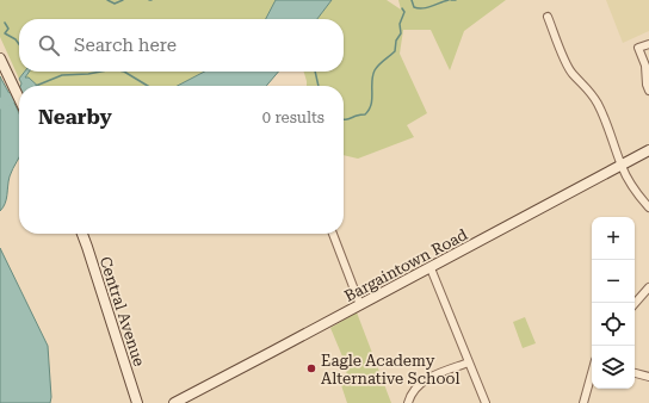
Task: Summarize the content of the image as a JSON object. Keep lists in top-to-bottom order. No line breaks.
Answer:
{"streets":{"main road":["Bargaintown Road","Central Avenue"]},"places":["Eagle Academy Alternative School"],"page":{"search":"Search here","heading":["Nearby","0 results"],"map_buttons":["+","−"]}}
